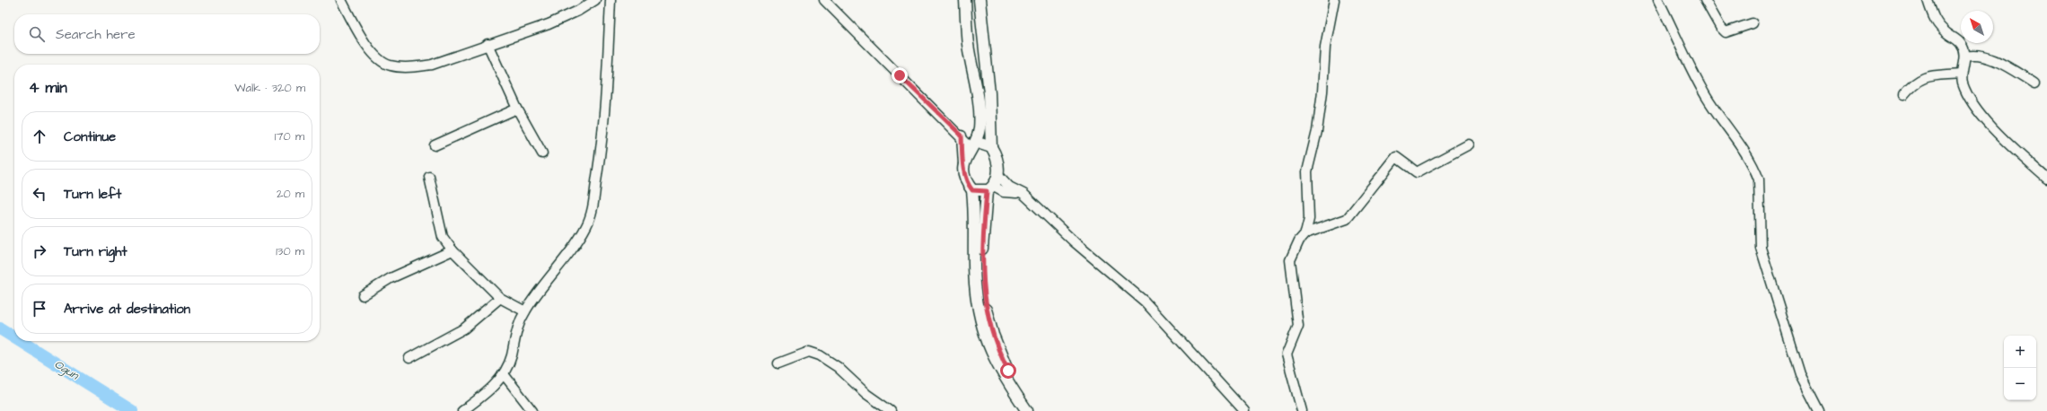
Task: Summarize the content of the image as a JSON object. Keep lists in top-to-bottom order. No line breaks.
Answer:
{"water":["Ogun"],"north":"top left","page":{"search":"Search here","heading":["4 min","Walk · 320 m"],"list":[["Continue","170 m"],["Turn left","20 m"],["Turn right","130 m"],"Arrive at destination"],"map_buttons":["+","−"]}}
